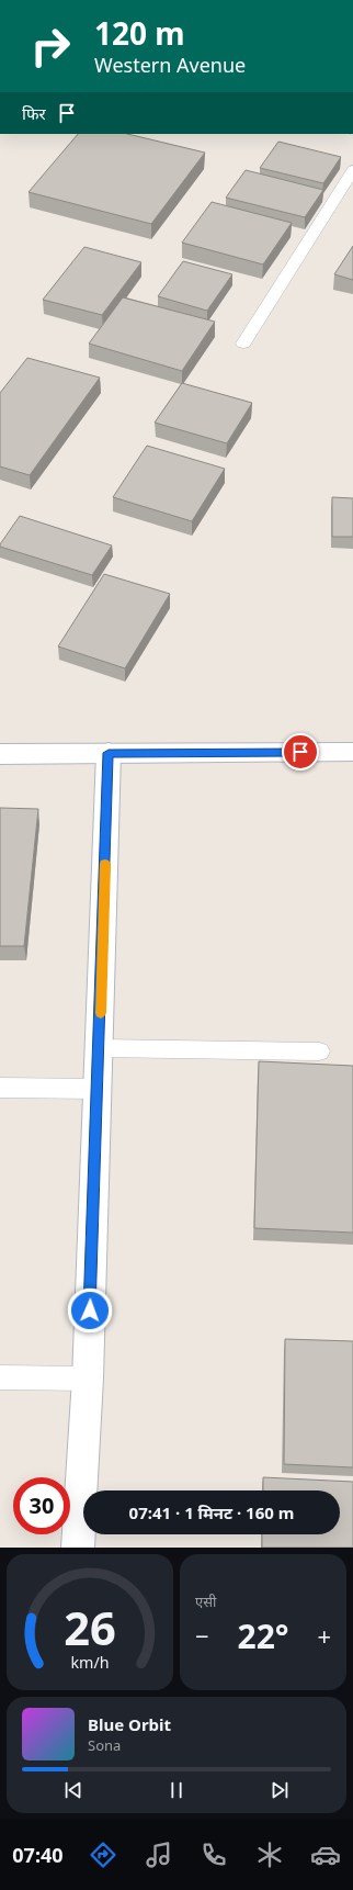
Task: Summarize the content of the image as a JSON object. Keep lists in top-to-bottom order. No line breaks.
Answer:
{"page":{"turn":["120 m","Western Avenue"],"then":"फिर","limit":"30","trip":"07:41 · 1 मिनट · 160 m","tile":"एसी","heat":["−","22°","+"],"song":["Blue Orbit","Sona"],"tabs":"07:40","gauge":["26","km/h"]}}
